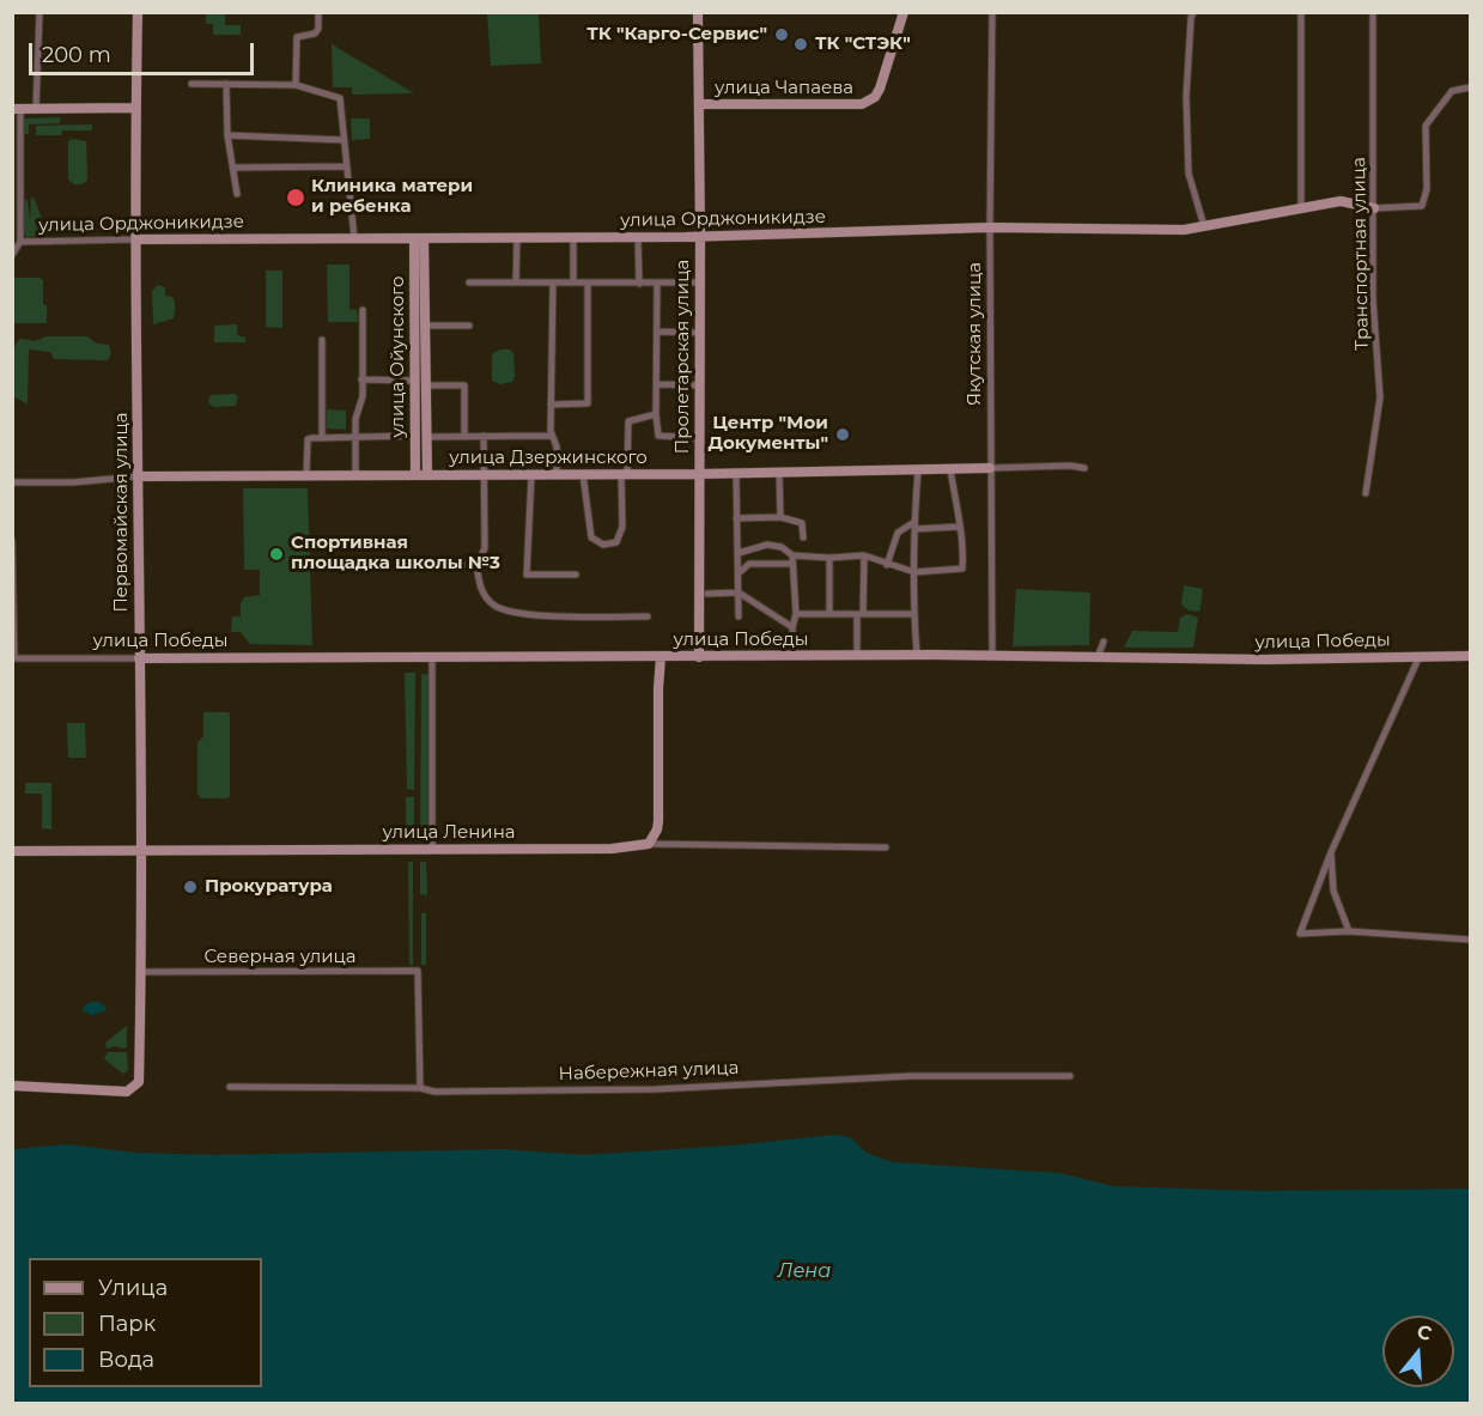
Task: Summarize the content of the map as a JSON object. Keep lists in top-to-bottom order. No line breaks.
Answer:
{"streets":{"main road":["улица Чапаева","улица Орджоникидзе","улица Ойунского","Пролетарская улица","улица Дзержинского","Первомайская улица","улица Победы","улица Ленина"],"street":["Транспортная улица","Якутская улица","Северная улица","Набережная улица"]},"crossings":[["улица Чапаева","Пролетарская улица"],["улица Орджоникидзе","Транспортная улица"],["улица Орджоникидзе","Якутская улица"],["улица Орджоникидзе","улица Ойунского"],["улица Орджоникидзе","Пролетарская улица"],["улица Орджоникидзе","Первомайская улица"],["Якутская улица","улица Дзержинского"],["Якутская улица","улица Победы"],["улица Ойунского","улица Дзержинского"],["Пролетарская улица","улица Дзержинского"],["Пролетарская улица","улица Победы"],["улица Дзержинского","Первомайская улица"],["Первомайская улица","улица Победы"],["Первомайская улица","улица Ленина"],["Первомайская улица","Северная улица"],["Северная улица","Набережная улица"]],"water":["Лена"],"places":["ТК \"Карго-Сервис\"","ТК \"СТЭК\"","Клиника матери и ребенка","Центр \"Мои Документы\"","Спортивная площадка школы №3","Прокуратура"],"legend":["Улица","Парк","Вода"],"scale_bar":"200 m","north":"top"}
